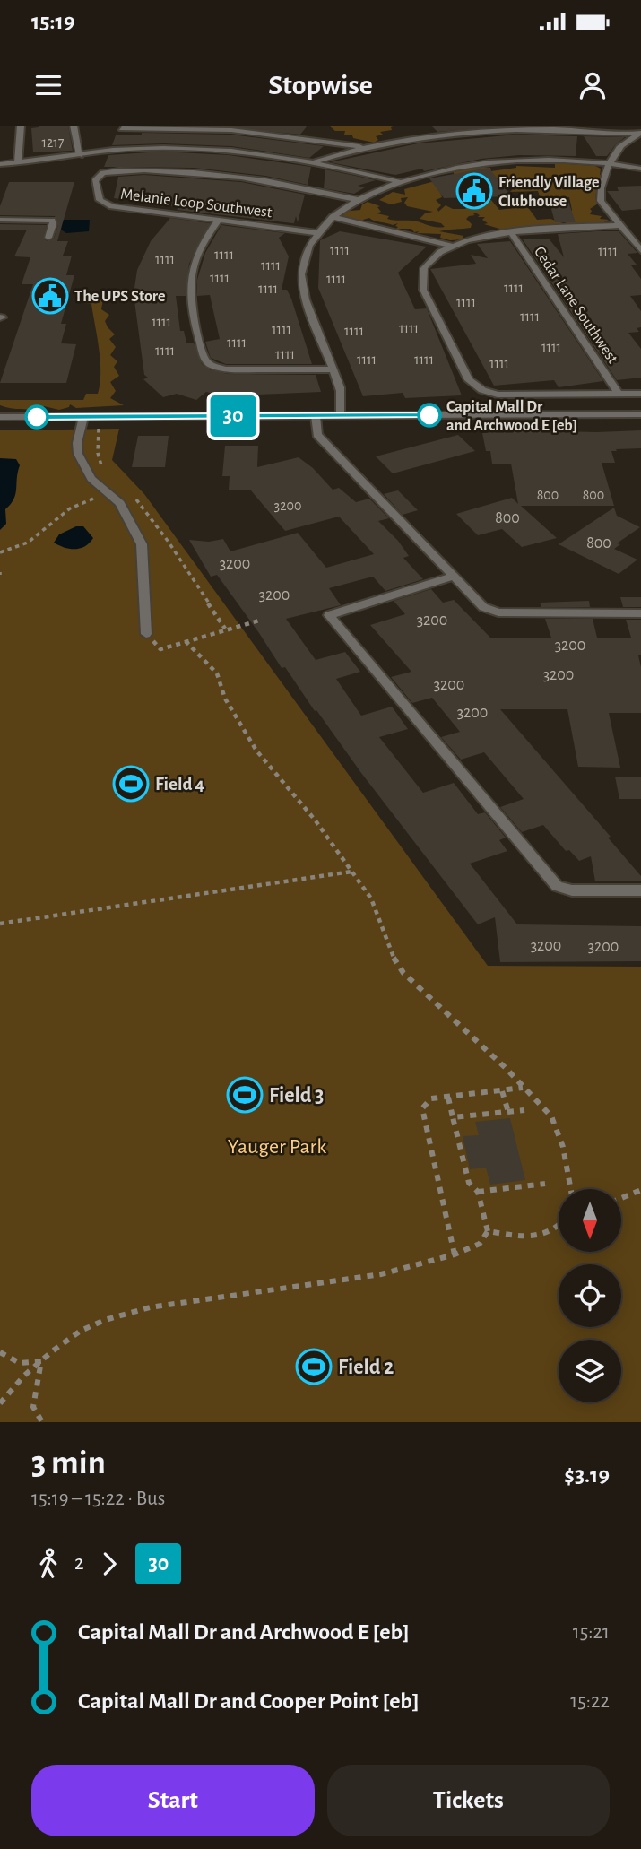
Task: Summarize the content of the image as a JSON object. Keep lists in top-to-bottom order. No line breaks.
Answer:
{"streets":{"street":["Melanie Loop Southwest","Cedar Lane Southwest"]},"parks":["Yauger Park"],"places":{"public building":["Friendly Village Clubhouse","The UPS Store"],"other":["Capital Mall Dr and Archwood E [eb]"],"sports":["Field 4","Field 3","Field 2"]},"lines":["bus line 30"],"house_numbers":["1217","1111","1111","1111","1111","1111","1111","1111","1111","1111","1111","1111","1111","1111","1111","1111","1111","1111","1111","1111","1111","1111","1111","800","800","3200","800","800","3200","3200","3200","3200","3200","3200","3200","3200","3200"],"north":"bottom","page":{"status":"15:19","header":"Stopwise","on_map":"30","heading":["3 min","15:19 – 15:22 · Bus","$3.19"],"legs":["2","30"],"list":[{"name":"Capital Mall Dr and Archwood E [eb]","value":"15:21"},{"name":"Capital Mall Dr and Cooper Point [eb]","value":"15:22"}],"buttons":["Start","Tickets"]}}
